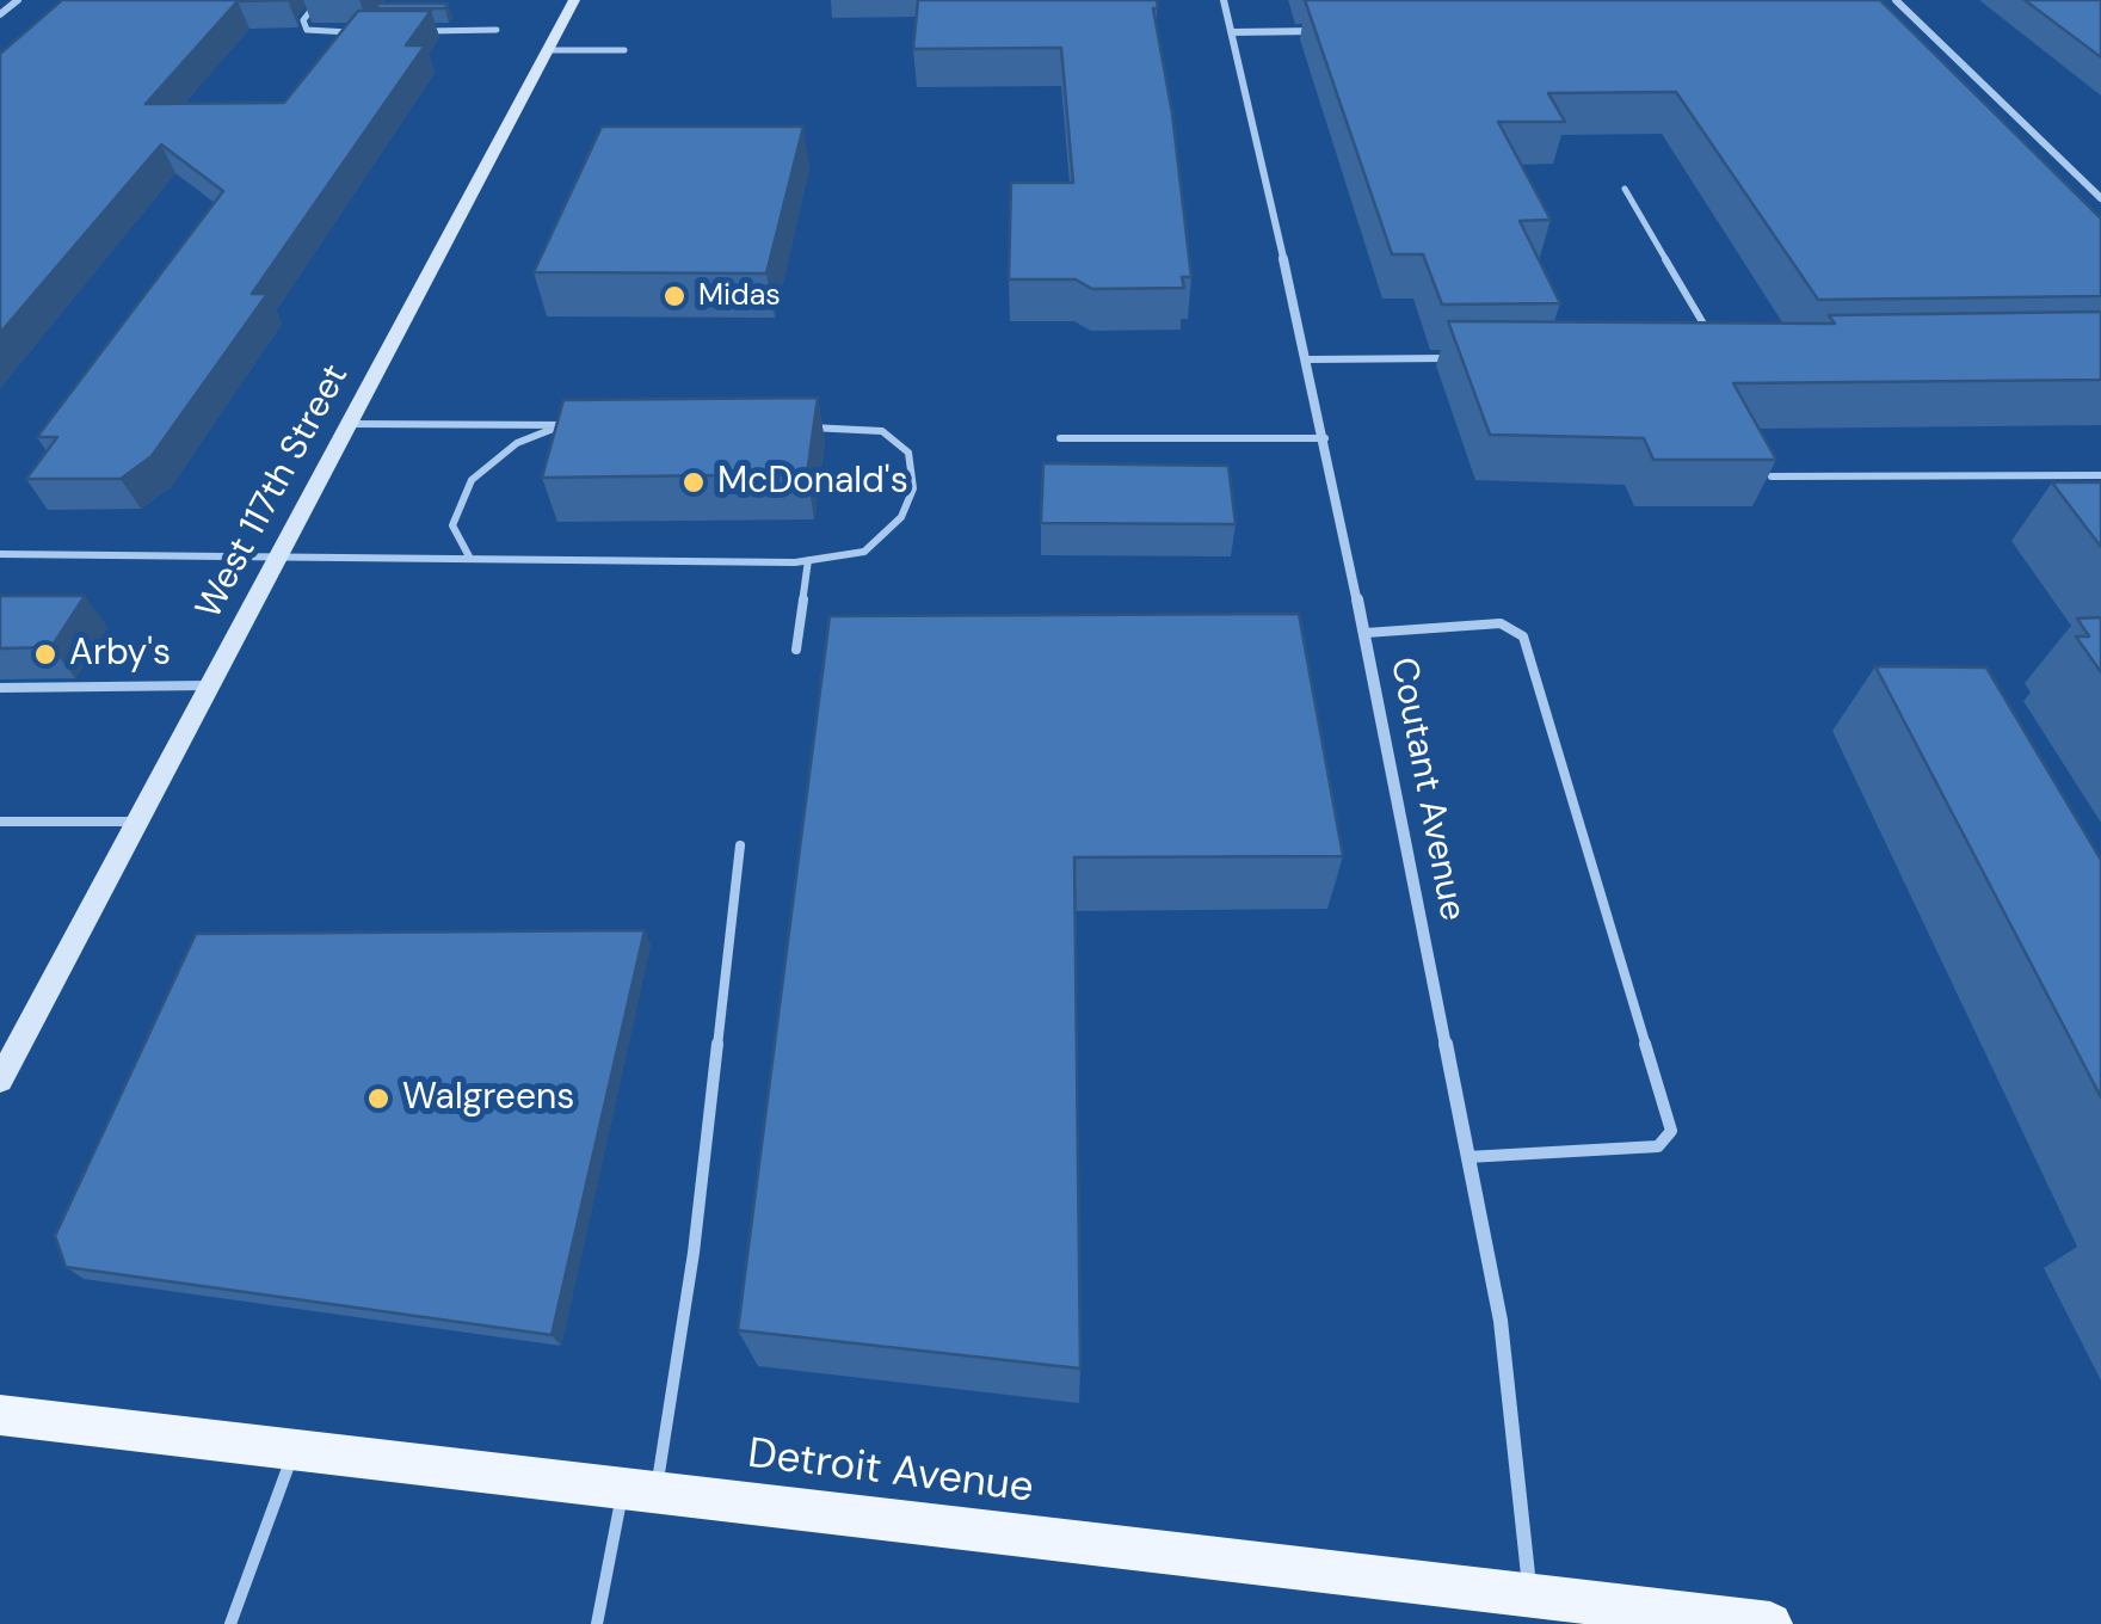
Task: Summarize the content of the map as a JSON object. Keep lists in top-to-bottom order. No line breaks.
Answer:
{"streets":{"main road":["West 117th Street","Detroit Avenue"],"street":["Coutant Avenue"]},"crossings":[["Coutant Avenue","Detroit Avenue"]],"places":["Midas","McDonald's","Arby's","Walgreens"]}
